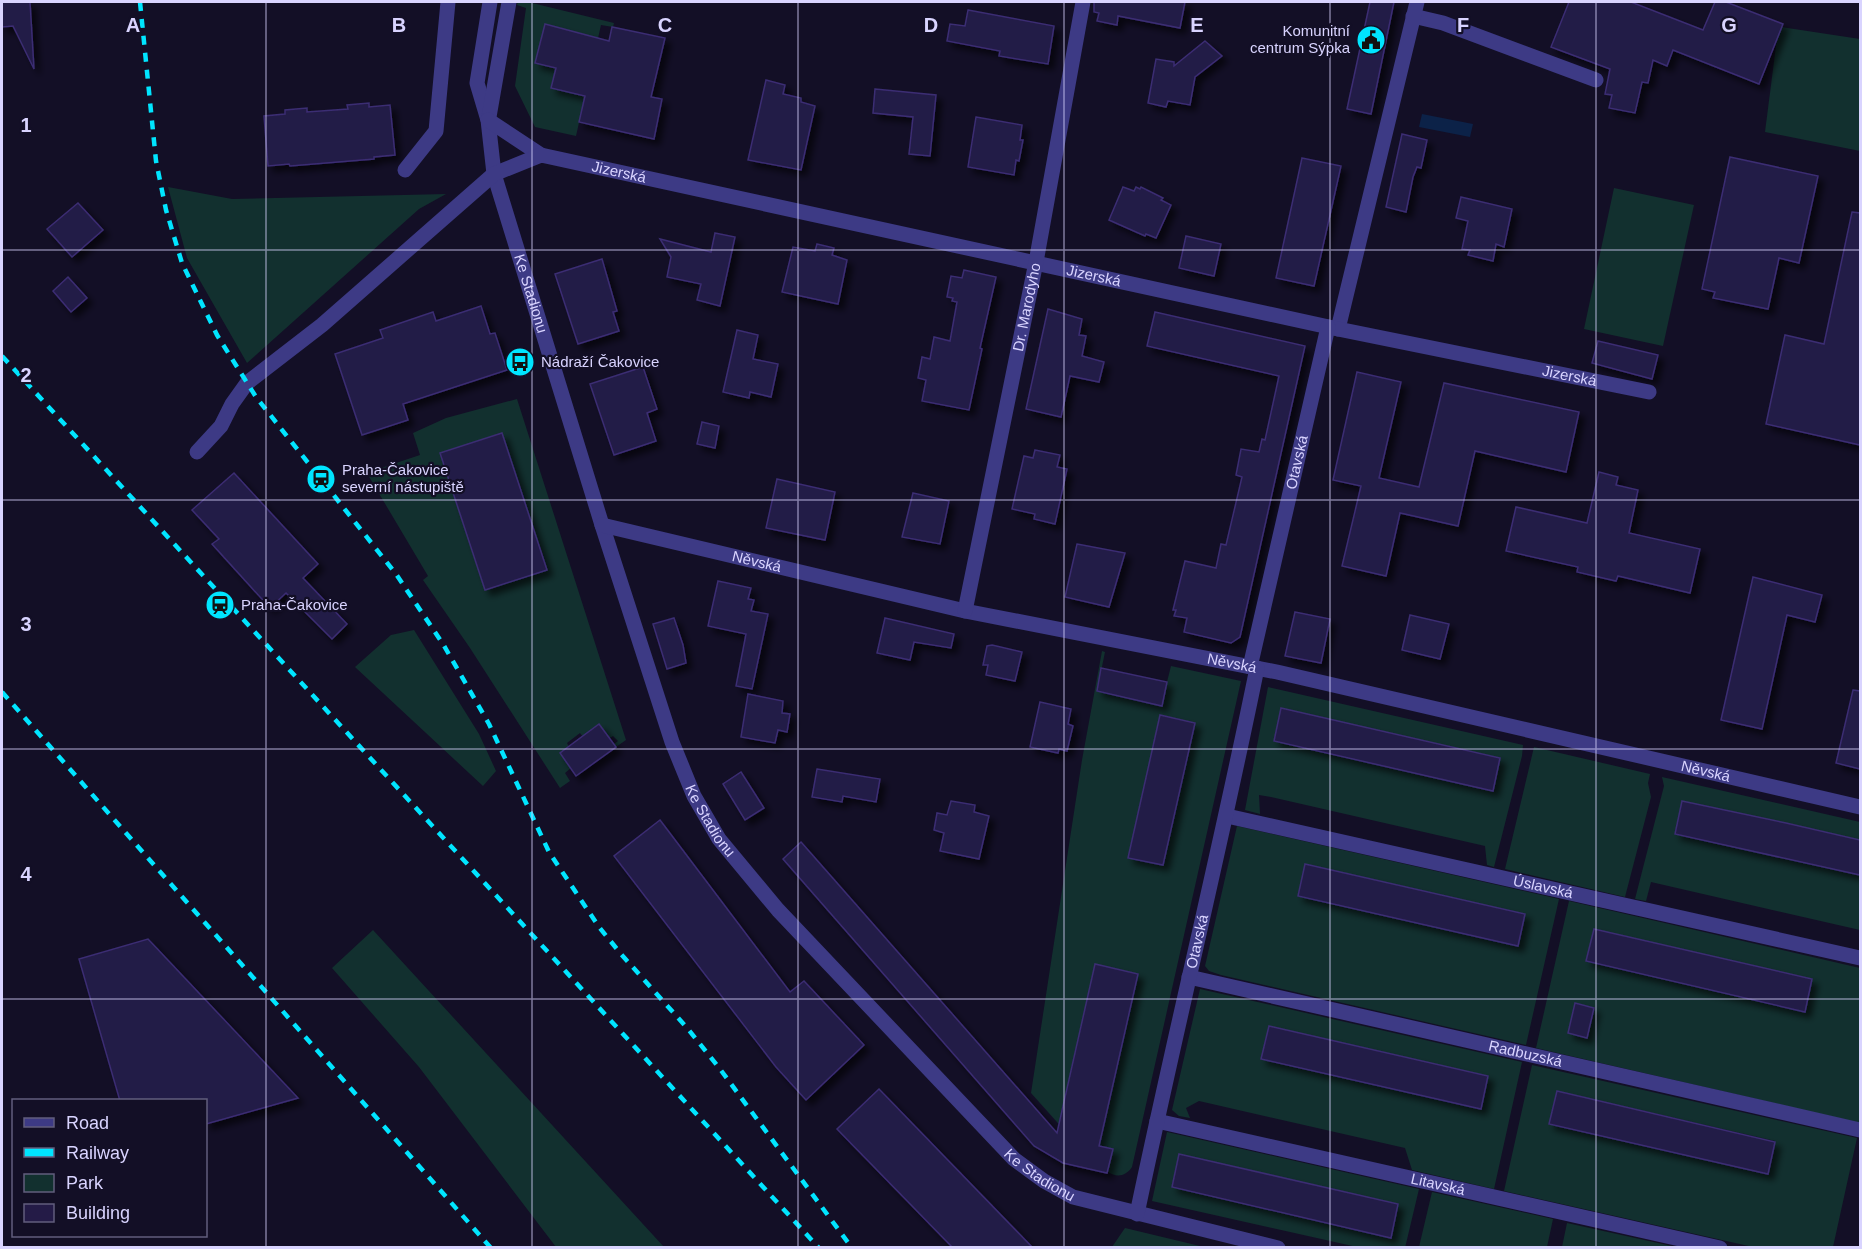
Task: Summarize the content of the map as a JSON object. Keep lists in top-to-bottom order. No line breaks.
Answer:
{"streets":{"street":["Jizerská","Ke Stadionu","Dr. Marodyho","Otavská","Něvská","Úslavská","Radbuzská","Litavská"]},"crossings":[["Jizerská","Ke Stadionu"],["Jizerská","Dr. Marodyho"],["Jizerská","Otavská"],["Ke Stadionu","Otavská"],["Ke Stadionu","Něvská"],["Dr. Marodyho","Něvská"],["Otavská","Něvská"],["Otavská","Úslavská"],["Otavská","Radbuzská"],["Otavská","Litavská"]],"places":{"public building":["Komunitní centrum Sýpka"],"bus stop":["Nádraží Čakovice"],"station":["Praha-Čakovice severní nástupiště","Praha-Čakovice"]},"legend":["Road","Railway","Park","Building"],"grid":{"columns":["A","B","C","D","E","F","G"],"rows":["1","2","3","4"]}}
